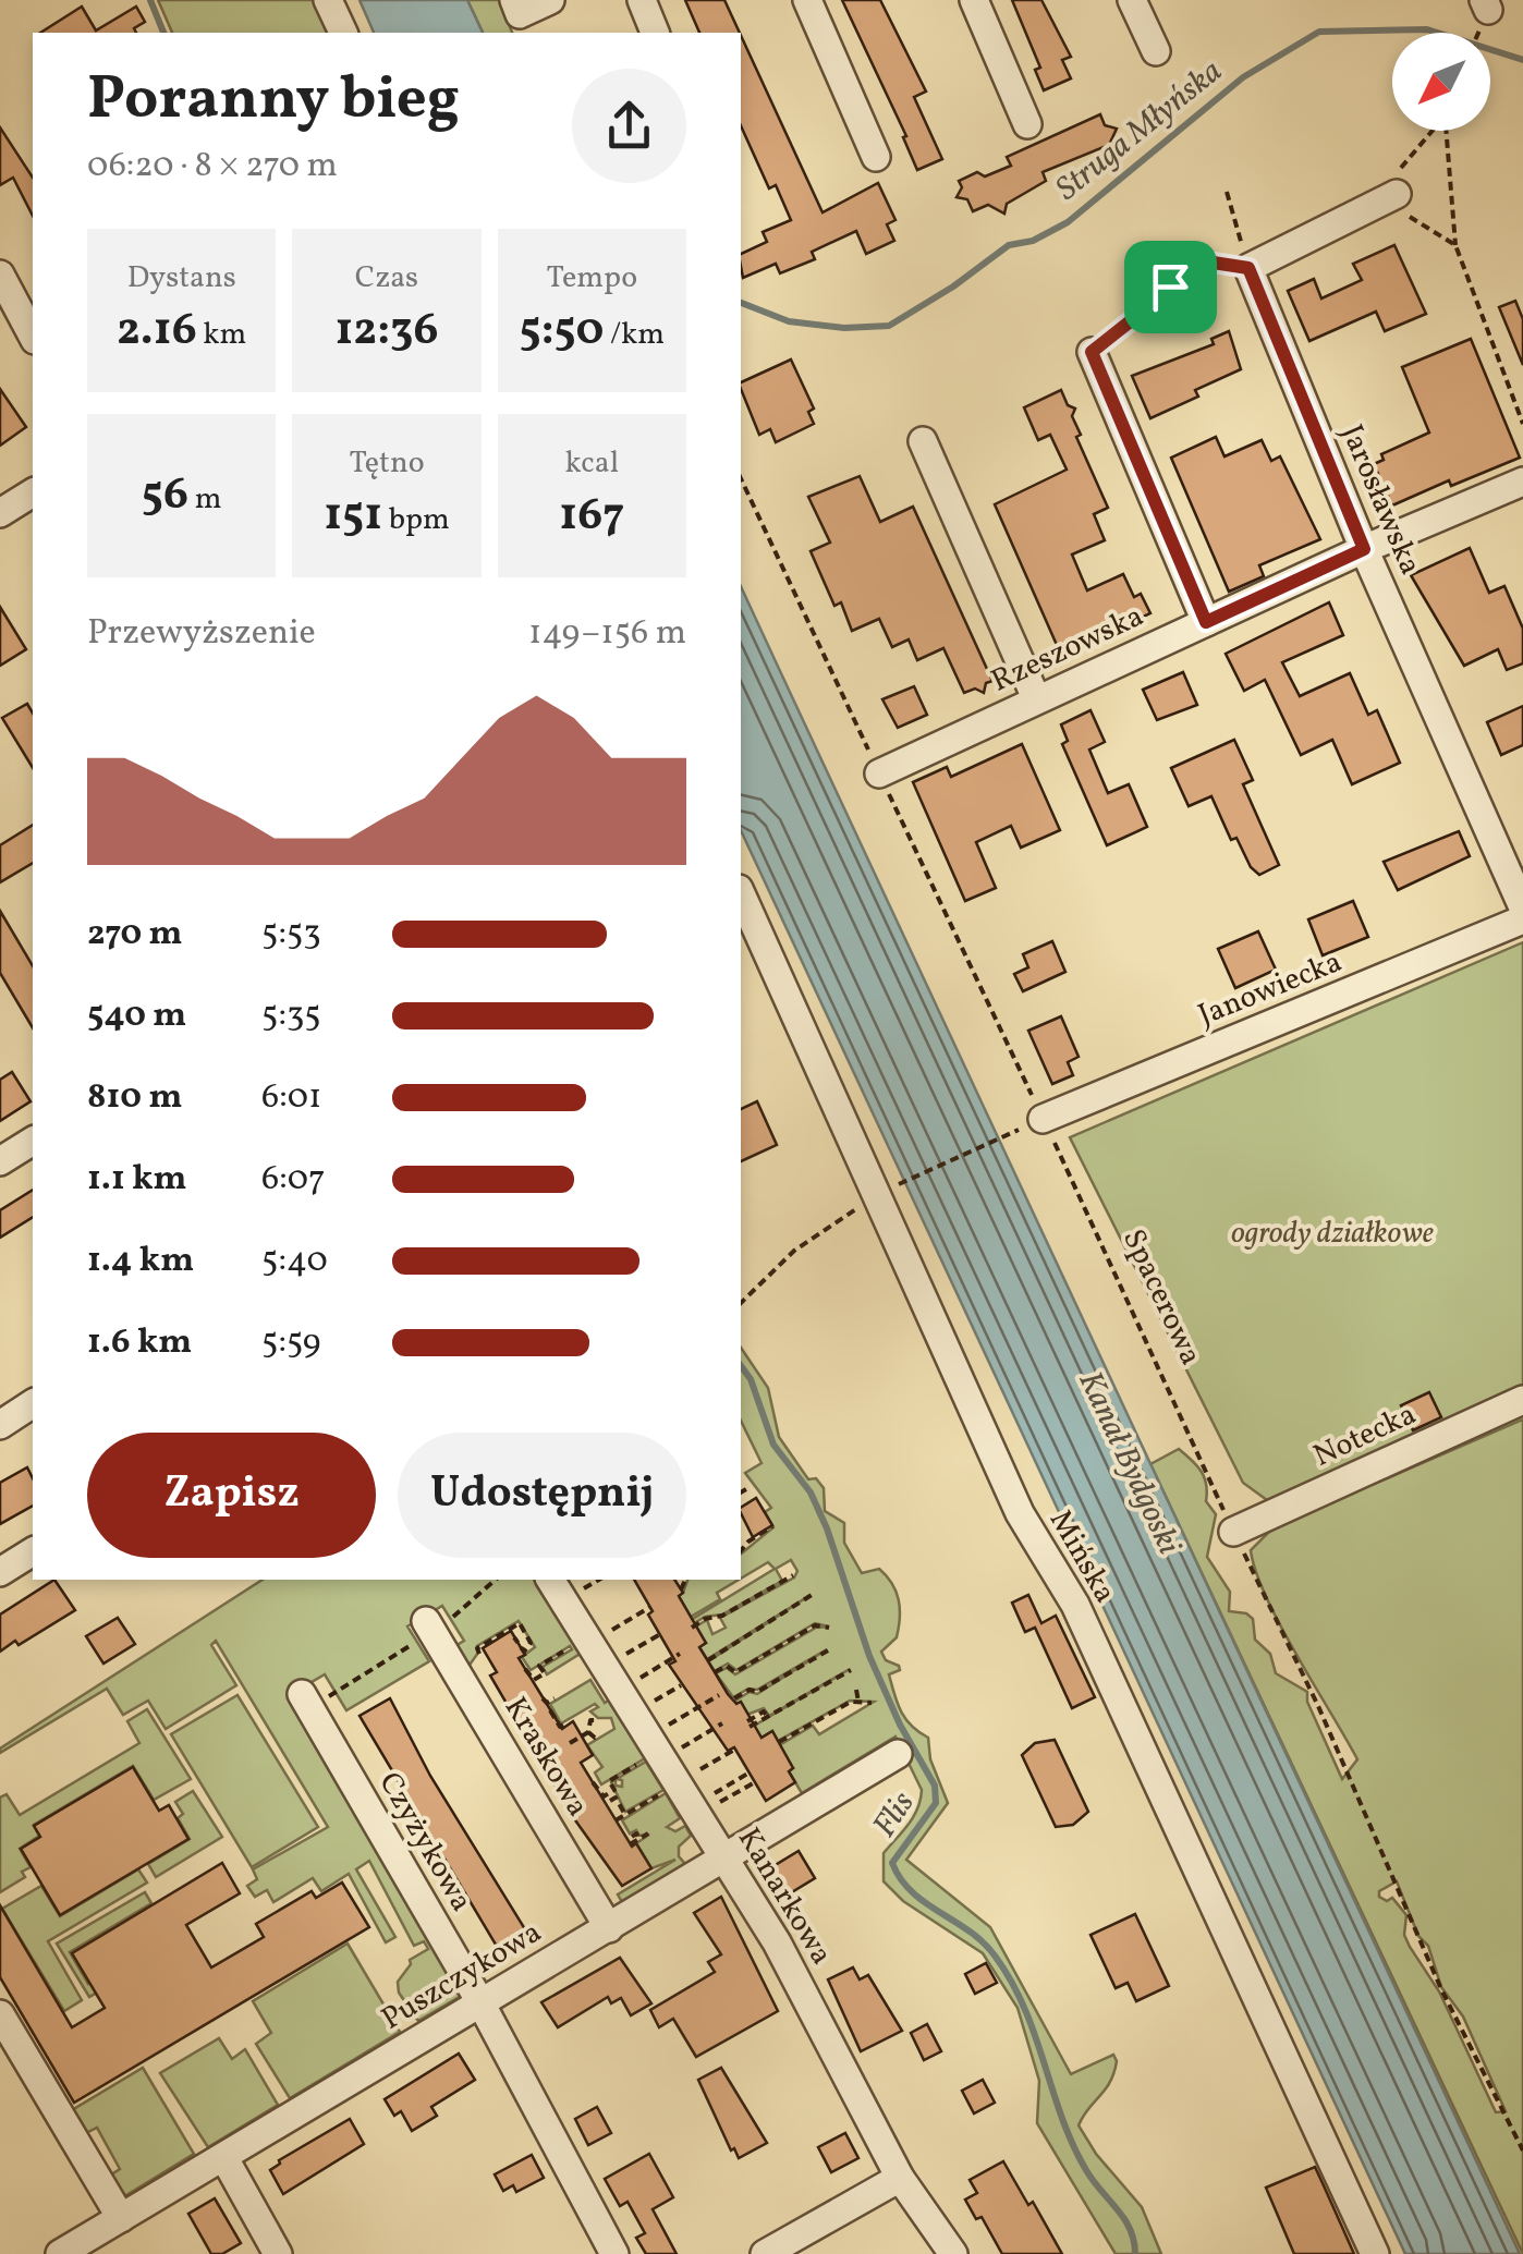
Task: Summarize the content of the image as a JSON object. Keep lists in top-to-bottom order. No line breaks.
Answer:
{"streets":{"street":["Jarosławska","Rzeszowska","Janowiecka","Notecka","Mińska","Kraskowa","Czyżykowa","Kanarkowa","Puszczykowa"],"path":["Spacerowa"]},"crossings":[["Jarosławska","Rzeszowska"],["Rzeszowska","Spacerowa"],["Janowiecka","Spacerowa"],["Spacerowa","Notecka"],["Kraskowa","Puszczykowa"],["Czyżykowa","Puszczykowa"],["Kanarkowa","Puszczykowa"]],"water":["Struga Młyńska","Kanał Bydgoski","Flis"],"parks":["ogrody działkowe"],"north":"bottom left","page":{"heading":["Poranny bieg","06:20 · 8 × 270 m"],"stats":[["Dystans","2.16 km"],["Czas","12:36"],["Tempo","5:50 /km"],["56 m"],["Tętno","151 bpm"],["kcal","167"]],"chart":["Przewyższenie","149–156 m"],"list":[{"name":"270 m","note":"5:53"},{"name":"540 m","note":"5:35"},{"name":"810 m","note":"6:01"},{"name":"1.1 km","note":"6:07"},{"name":"1.4 km","note":"5:40"},{"name":"1.6 km","note":"5:59"}],"buttons":["Zapisz","Udostępnij"]}}
